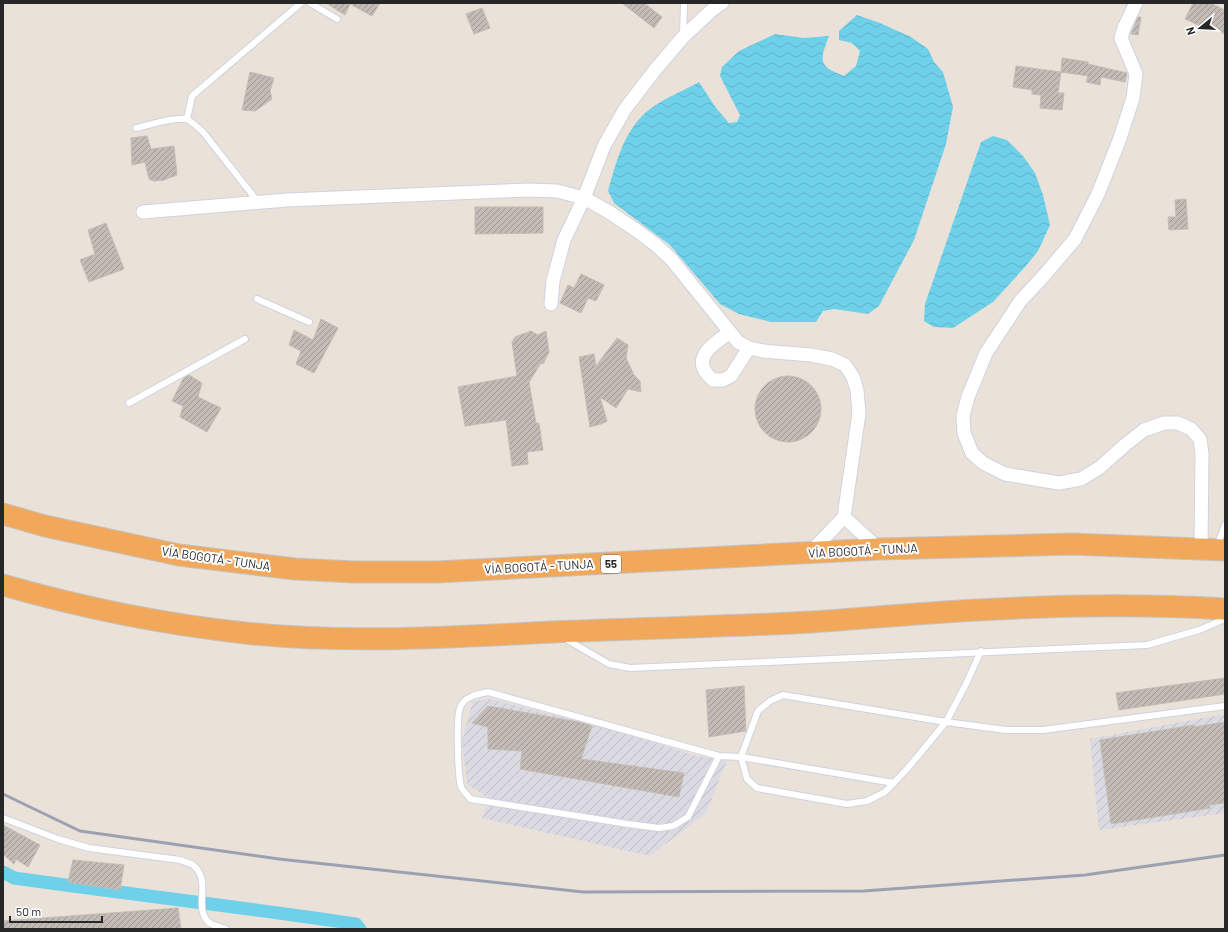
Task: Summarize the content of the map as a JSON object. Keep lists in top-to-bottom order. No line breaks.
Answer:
{"streets":{"highway":["VÍA BOGOTÁ - TUNJA","55"]},"scale_bar":"50 m","north":"left"}
